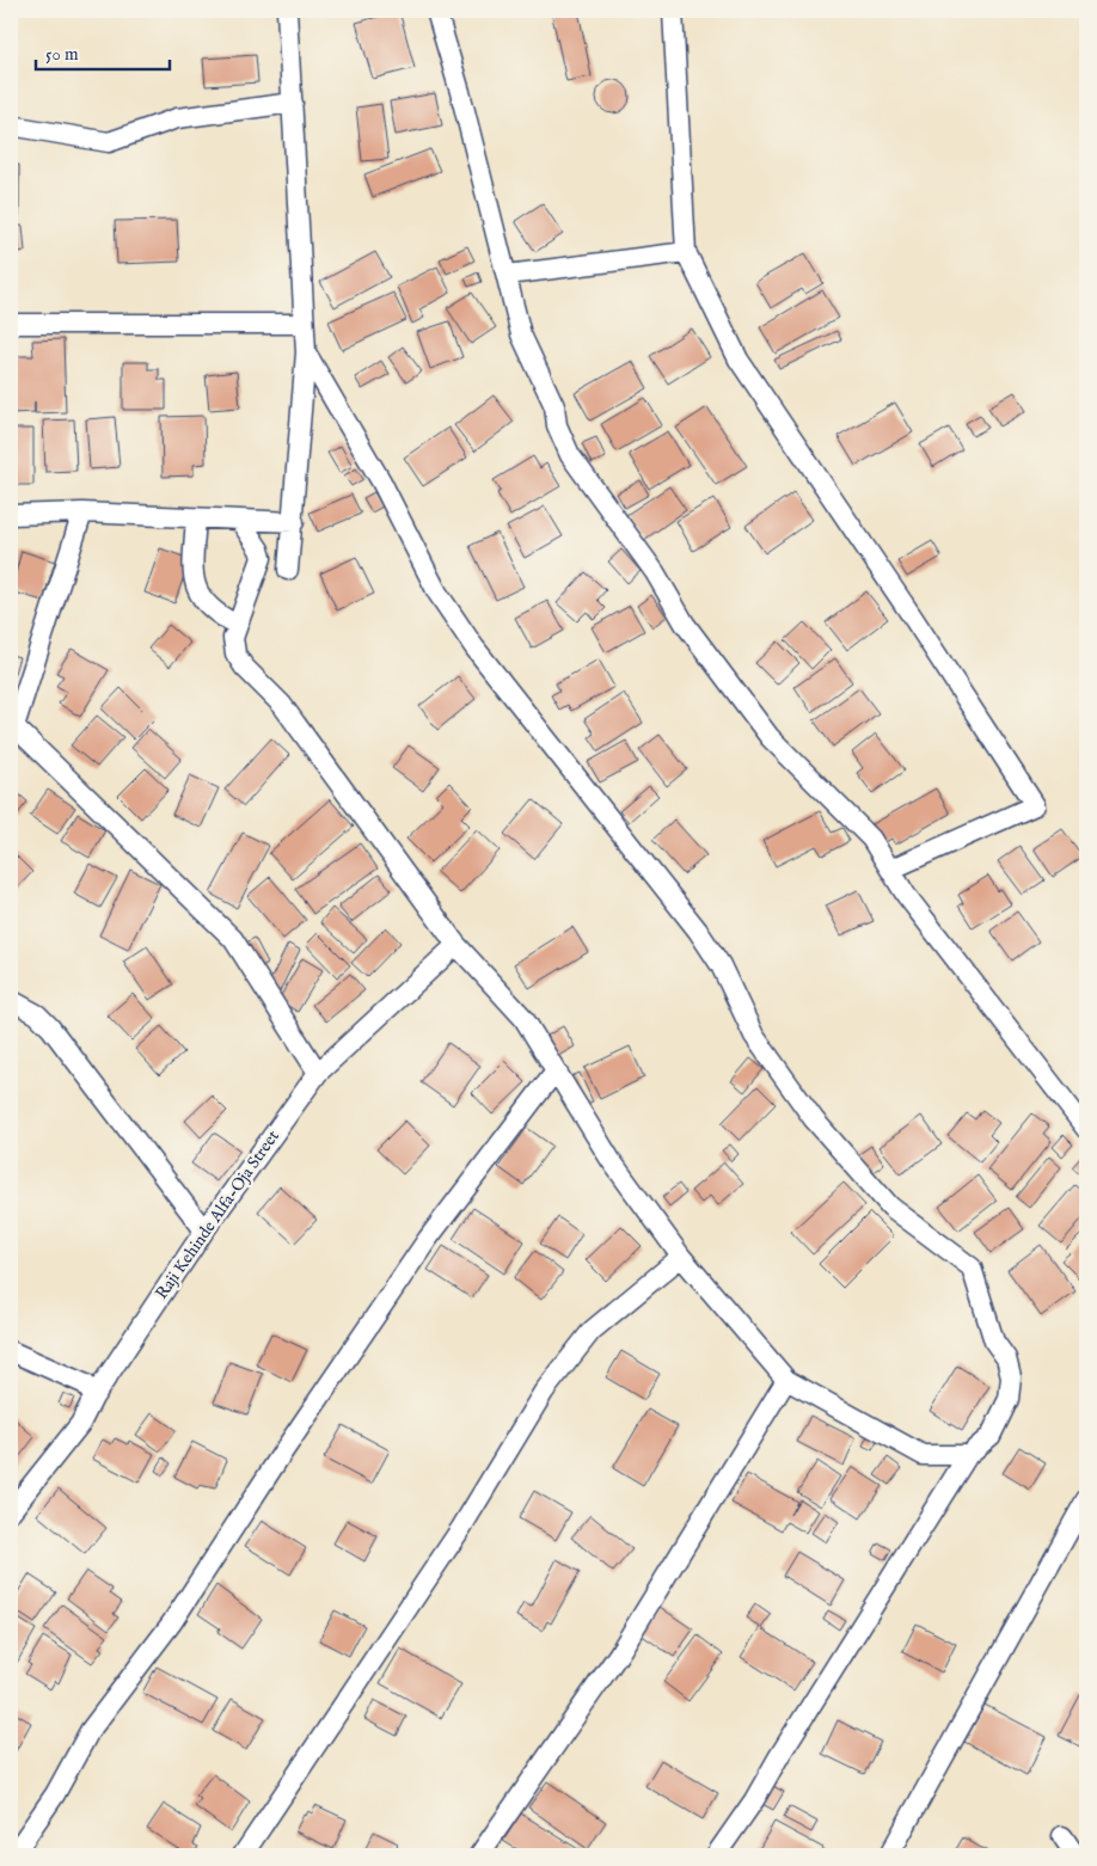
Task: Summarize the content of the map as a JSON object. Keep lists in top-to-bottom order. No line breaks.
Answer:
{"streets":{"street":["Raji Kehinde Alfa-Oja Street"]},"scale_bar":"50 m"}
